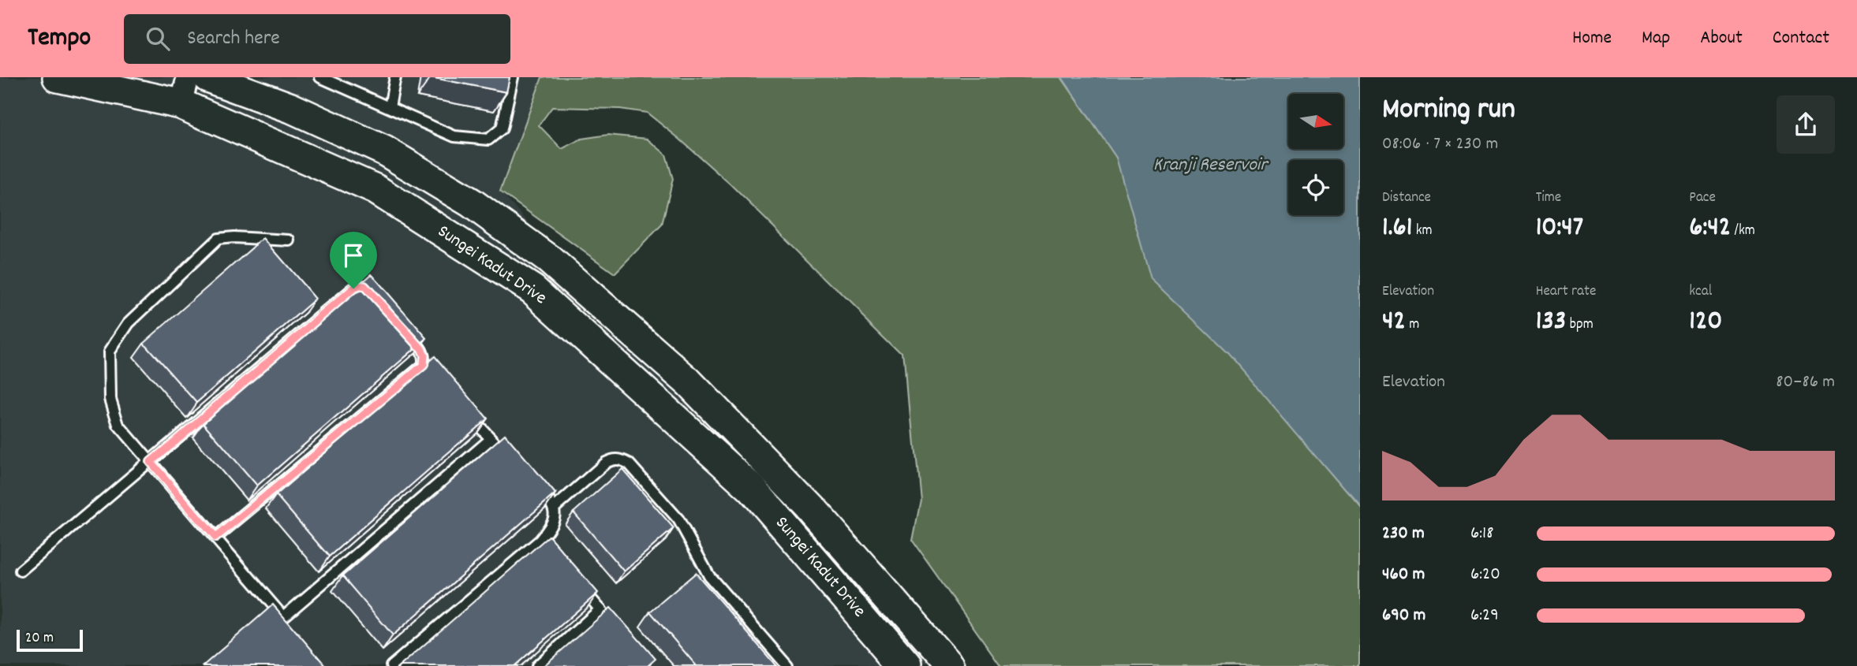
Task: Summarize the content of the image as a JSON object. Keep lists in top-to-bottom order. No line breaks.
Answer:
{"streets":{"main road":["Sungei Kadut Drive"]},"water":["Kranji Reservoir"],"scale_bar":"20 m","north":"right","page":{"header":"Tempo","search":"Search here","nav":["Home","Map","About","Contact"],"heading":["Morning run","08:06 · 7 × 230 m"],"stats":[["Distance","1.61 km"],["Time","10:47"],["Pace","6:42 /km"],["Elevation","42 m"],["Heart rate","133 bpm"],["kcal","120"]],"chart":["Elevation","80–86 m"],"list":[{"name":"230 m","note":"6:18"},{"name":"460 m","note":"6:20"},{"name":"690 m","note":"6:29"}],"scale":"20 m"}}
